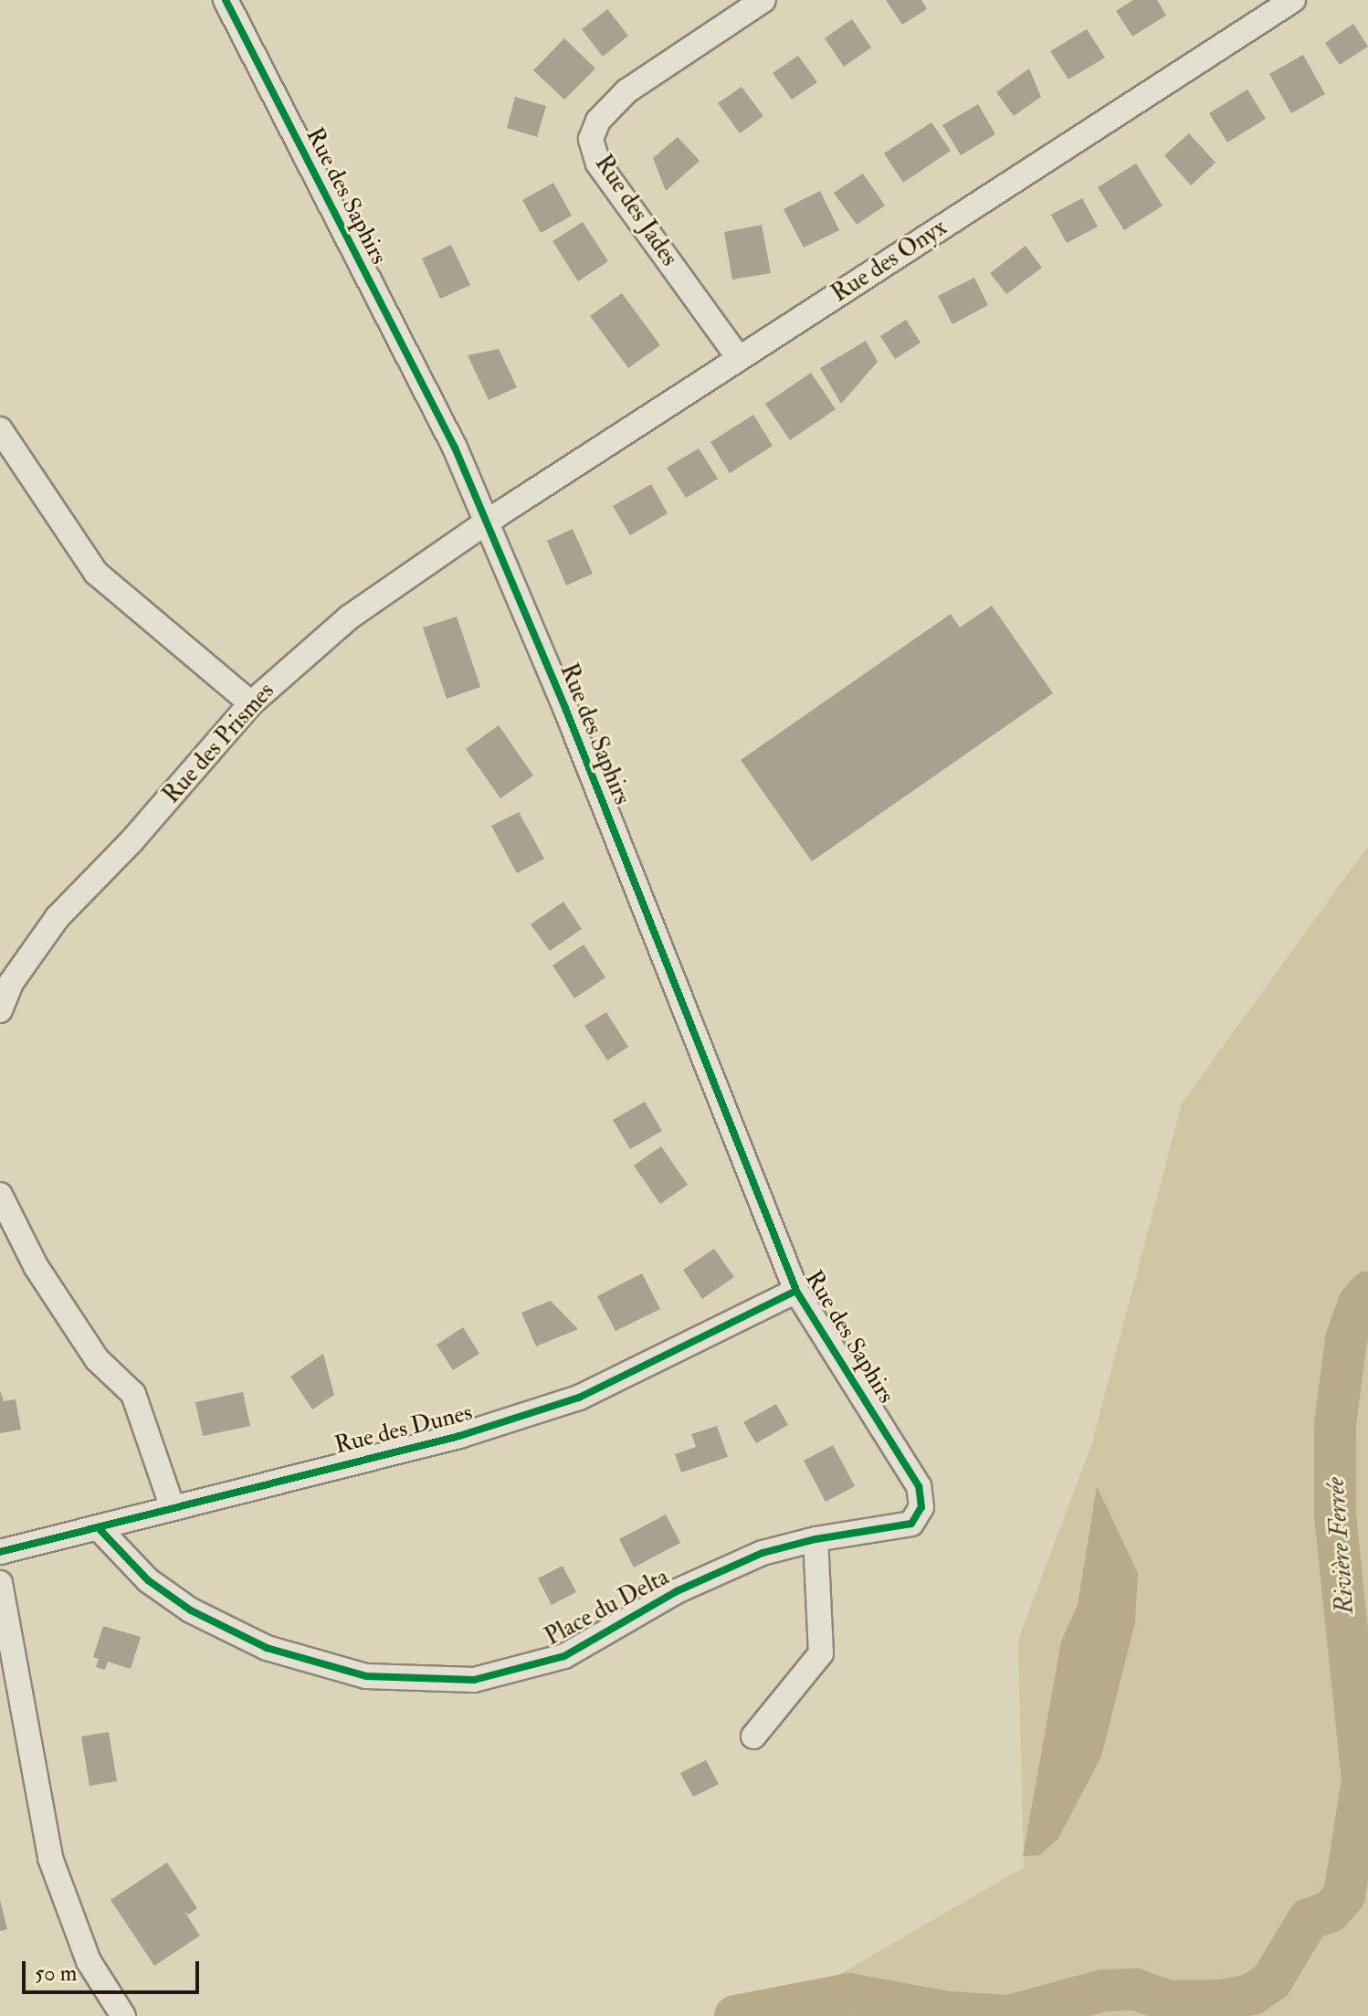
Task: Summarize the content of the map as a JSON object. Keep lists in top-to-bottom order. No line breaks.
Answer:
{"streets":{"street":["Rue des Saphirs","Rue des Jades","Rue des Onyx","Rue des Prismes","Rue des Dunes","Place du Delta"]},"crossings":[["Rue des Saphirs","Rue des Onyx"],["Rue des Saphirs","Rue des Prismes"],["Rue des Saphirs","Rue des Dunes"],["Rue des Saphirs","Place du Delta"],["Rue des Jades","Rue des Onyx"],["Rue des Onyx","Rue des Prismes"],["Rue des Dunes","Place du Delta"]],"water":["Rivière Ferrée"],"scale_bar":"50 m"}
